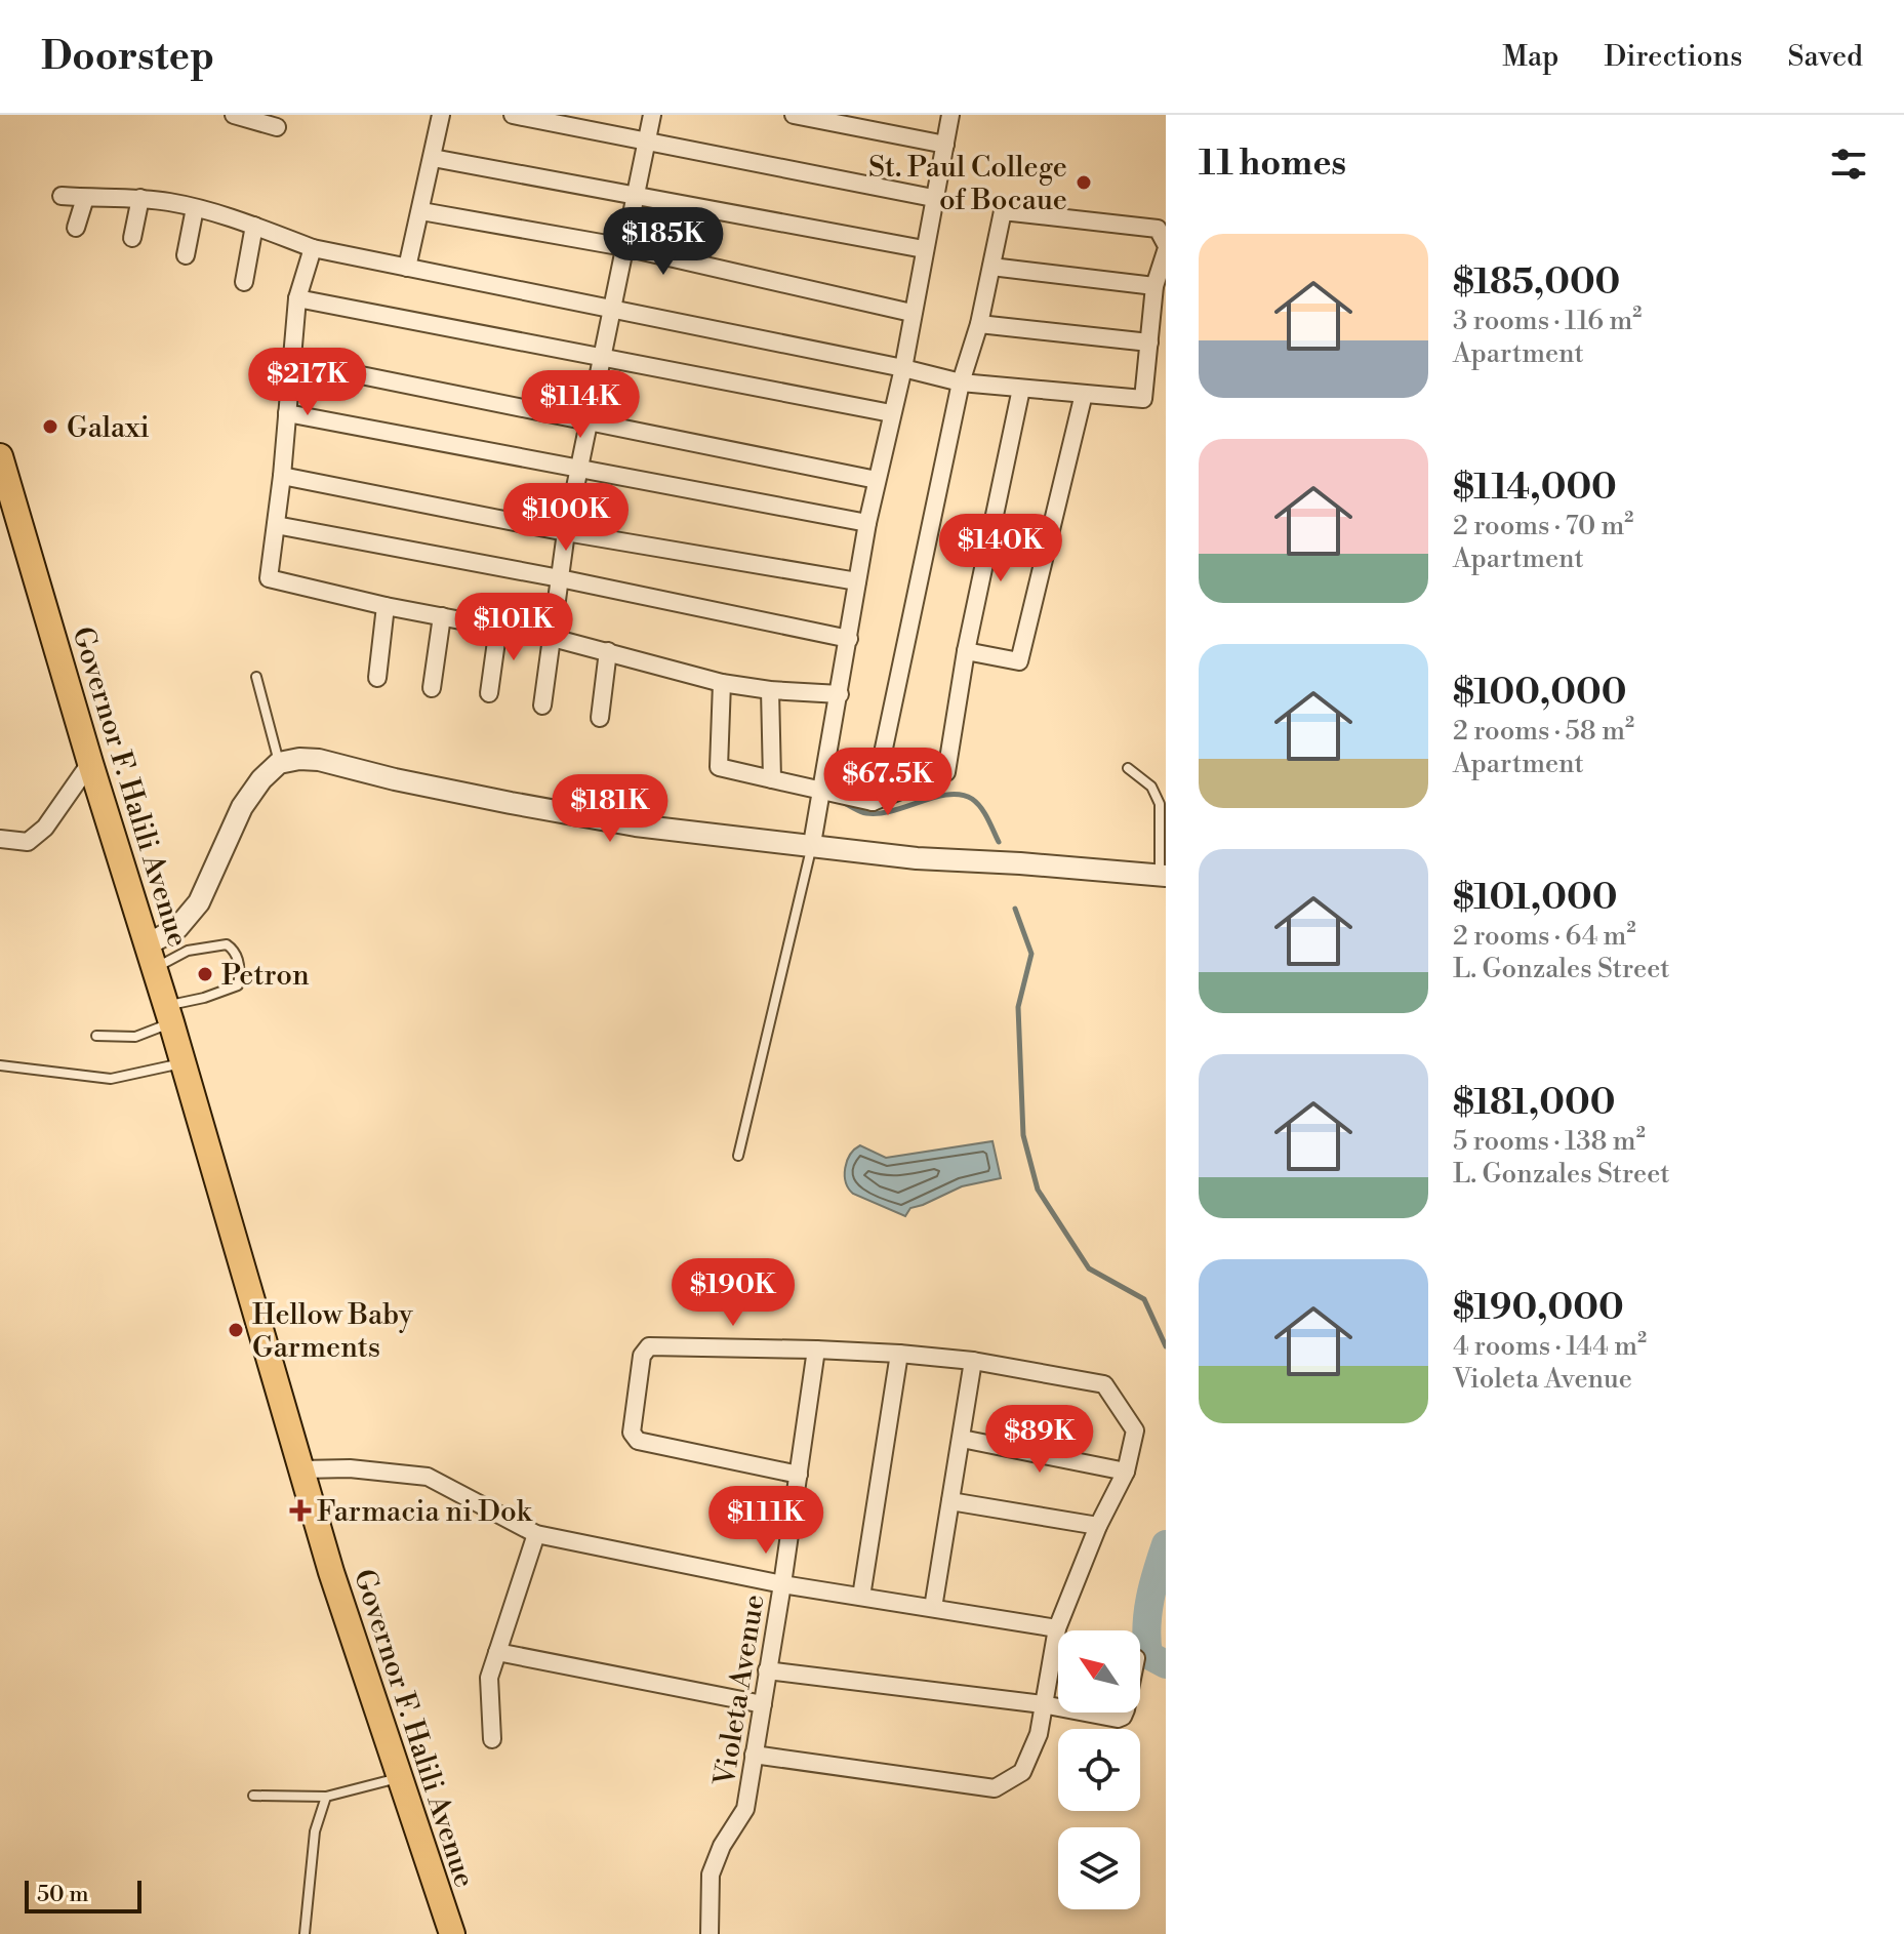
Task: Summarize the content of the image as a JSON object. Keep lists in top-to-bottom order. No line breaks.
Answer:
{"streets":{"main road":["Governor F. Halili Avenue"],"street":["Violeta Avenue"]},"places":{"other":["St. Paul College of Bocaue","Galaxi","Petron","Hellow Baby Garments"],"health":["Farmacia ni Dok"]},"scale_bar":"50 m","north":"top left","page":{"header":"Doorstep","nav":["Map","Directions","Saved"],"heading":"11 homes","price":["$185K","$217K","$114K","$100K","$140K","$101K","$67.5K","$181K","$190K","$89K","$111K"],"list":[{"name":"$185,000","note":"3 rooms · 116 m² · Apartment"},{"name":"$114,000","note":"2 rooms · 70 m² · Apartment"},{"name":"$100,000","note":"2 rooms · 58 m² · Apartment"},{"name":"$101,000","note":"2 rooms · 64 m² · L. Gonzales Street"},{"name":"$181,000","note":"5 rooms · 138 m² · L. Gonzales Street"},{"name":"$190,000","note":"4 rooms · 144 m² · Violeta Avenue"}],"scale":"50 m"}}
